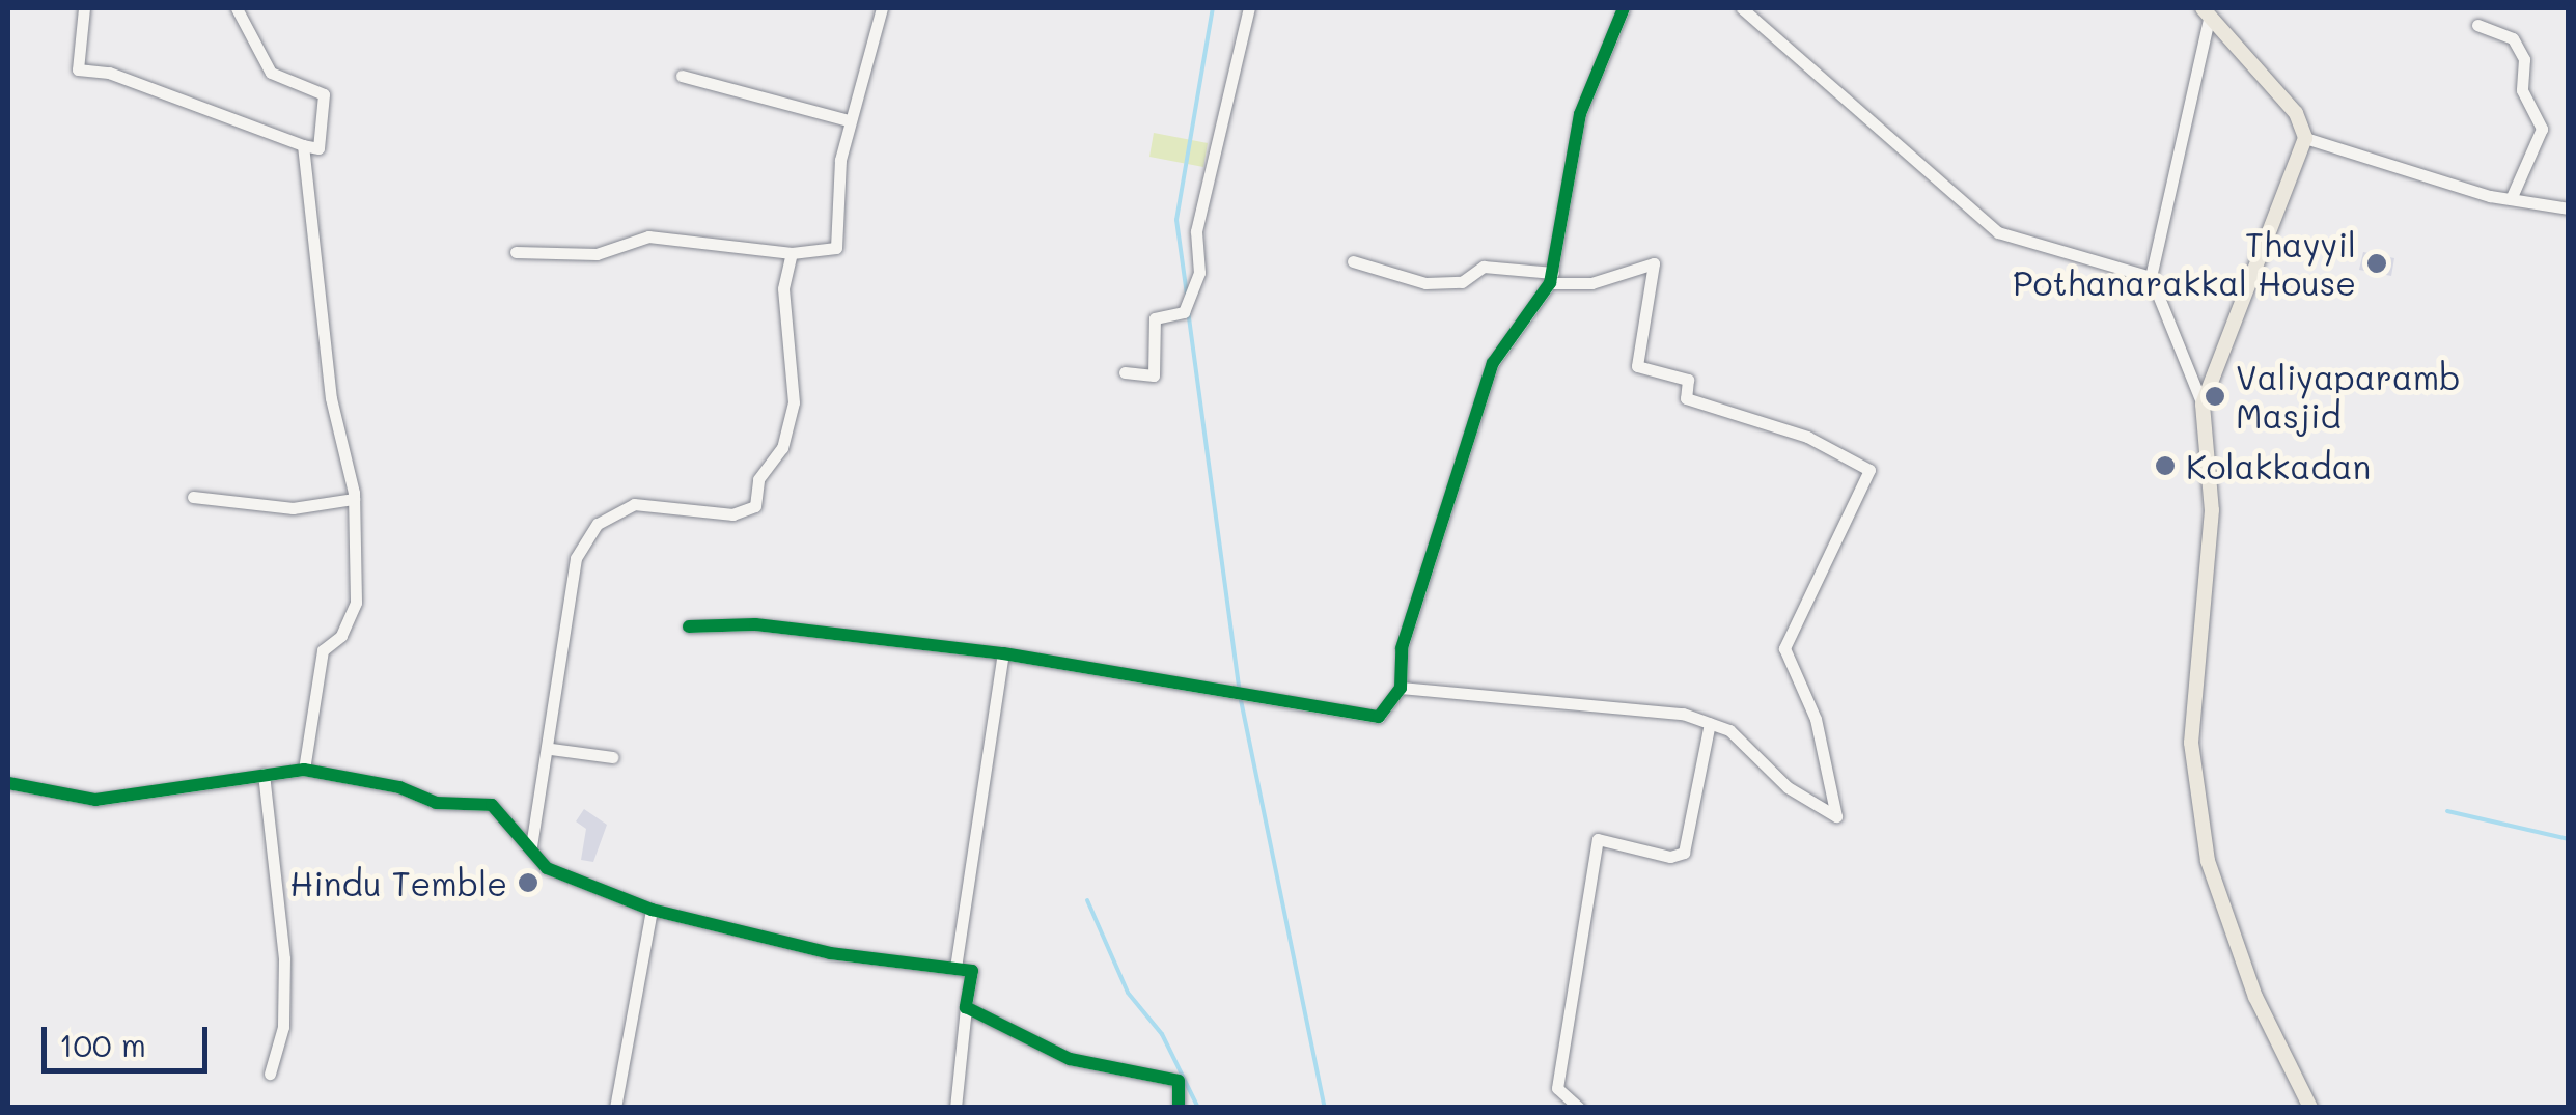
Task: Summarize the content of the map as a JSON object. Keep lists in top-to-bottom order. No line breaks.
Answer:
{"places":["Thayyil Pothanarakkal House","Valiyaparamb Masjid","Kolakkadan","Hindu Temble"],"scale_bar":"100 m"}
